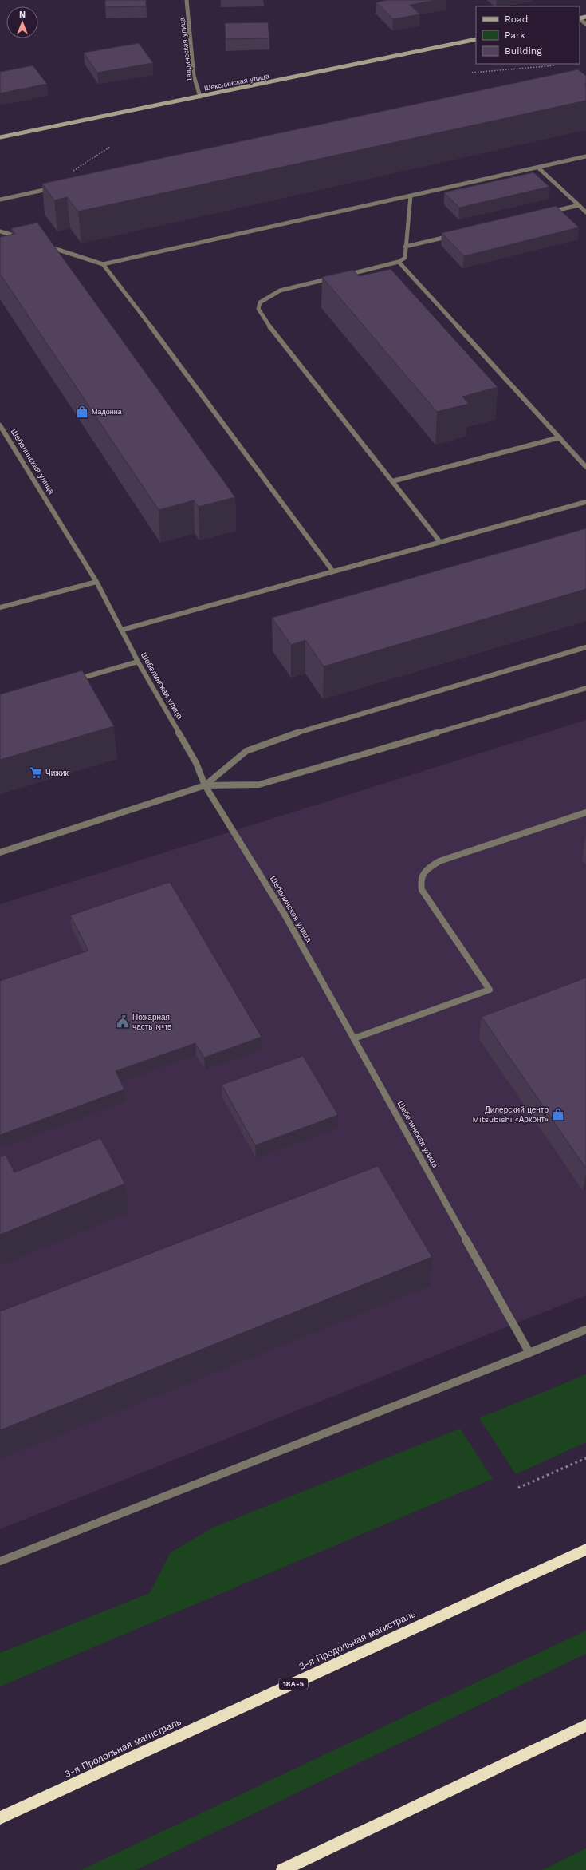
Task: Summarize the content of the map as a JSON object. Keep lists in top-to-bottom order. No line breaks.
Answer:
{"streets":{"highway":["3-я Продольная магистраль","18А-5"],"street":["Таврическая улица","Шекснинская улица","Шебелинская улица"]},"crossings":[["Таврическая улица","Шекснинская улица"]],"places":{"shop":["Мадонна","Дилерский центр Mitsubishi «Арконт»"],"supermarket":["Чижик"],"public building":["Пожарная часть №15"]},"legend":["Road","Park","Building"],"north":"top"}
